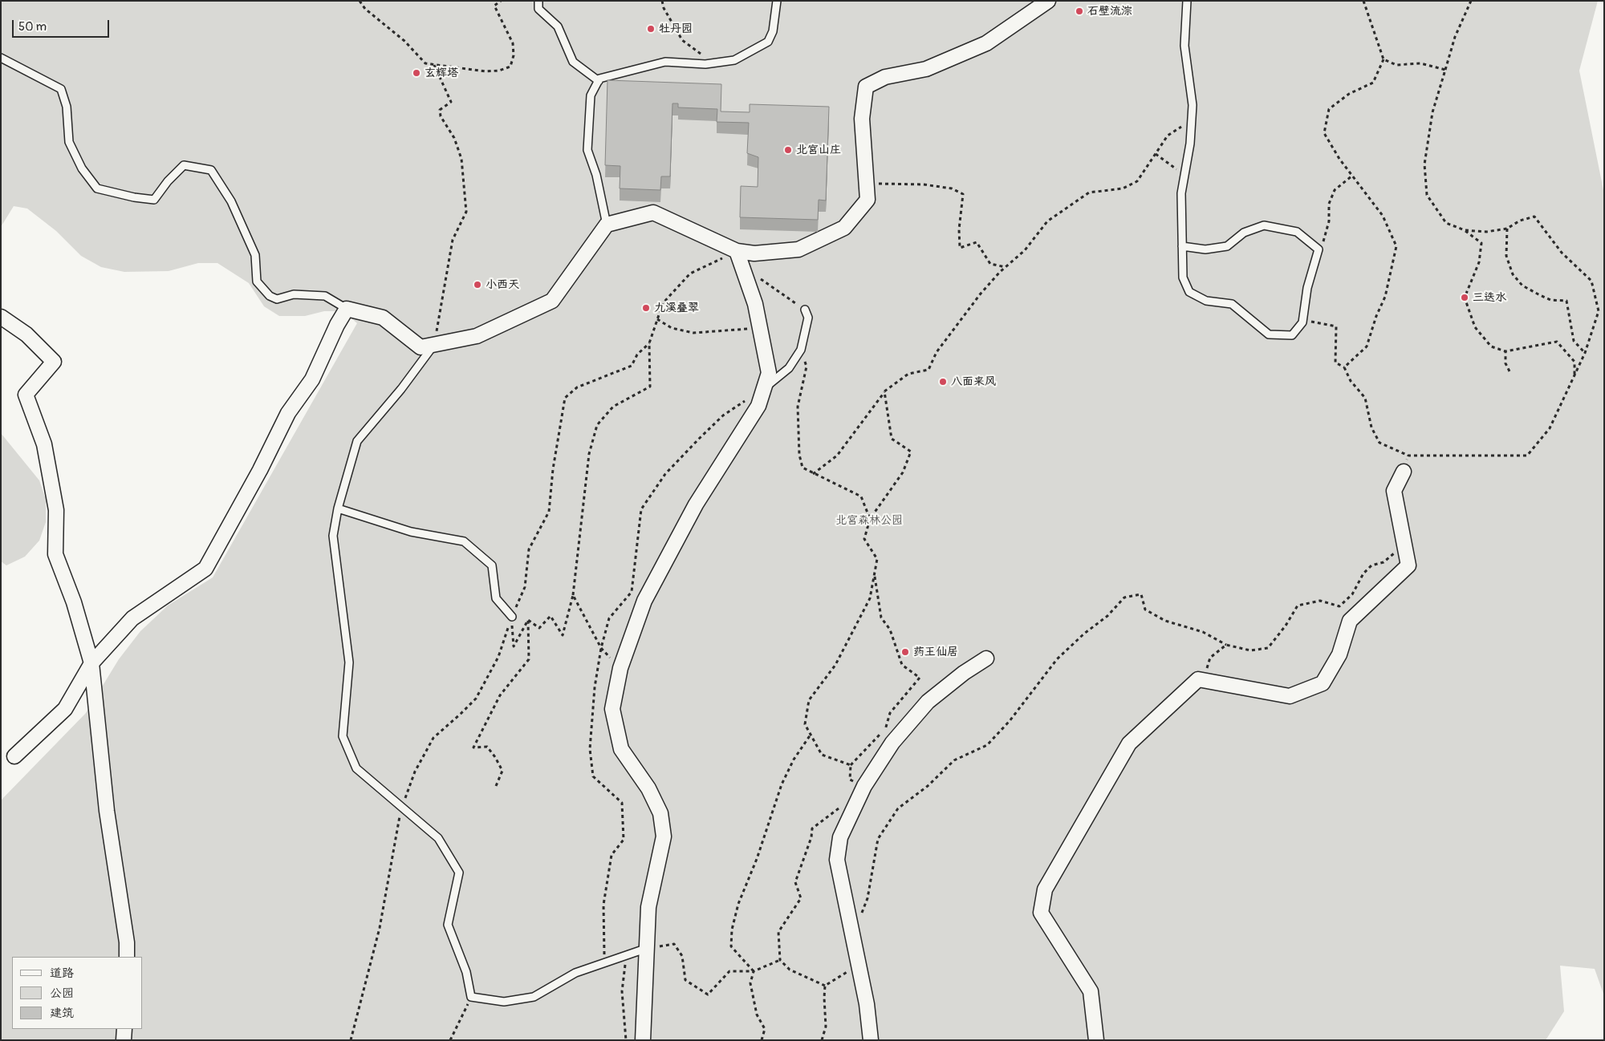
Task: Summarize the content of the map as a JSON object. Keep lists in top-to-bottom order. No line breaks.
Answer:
{"parks":["北宫森林公园"],"places":["石壁流淙","牡丹园","玄辉塔","北宫山庄","小西天","三迭水","九溪叠翠","八面来风","药王仙居"],"legend":["道路","公园","建筑"],"scale_bar":"50 m"}
